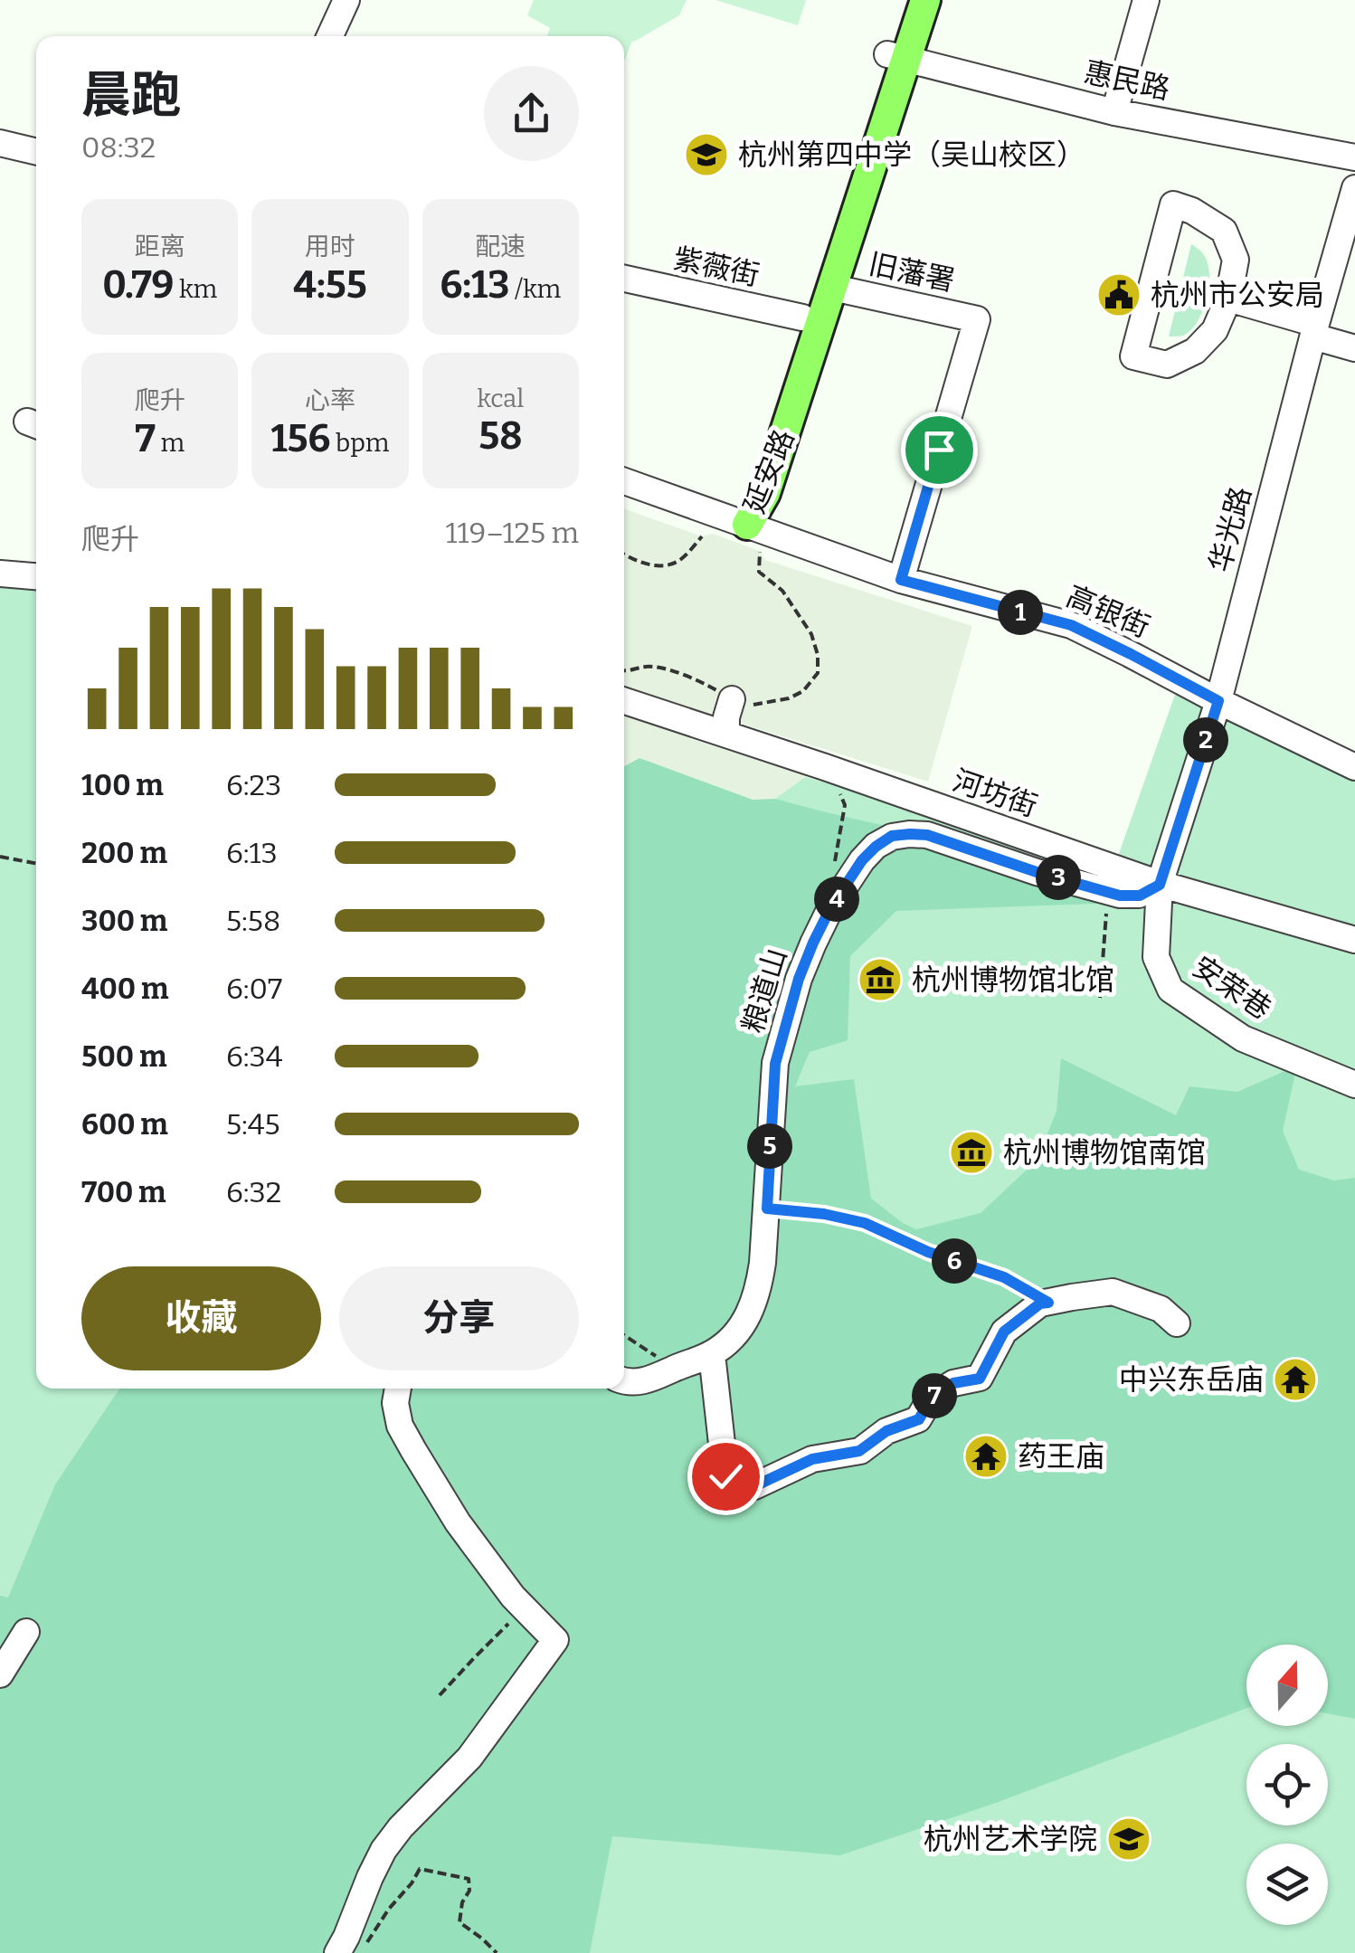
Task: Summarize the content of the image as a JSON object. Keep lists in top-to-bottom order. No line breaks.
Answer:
{"streets":{"main road":["延安路"],"street":["惠民路","紫薇街","旧藩署","华光路","高银街","河坊街","安荣巷","粮道山"]},"crossings":[["惠民路","延安路"],["紫薇街","延安路"],["旧藩署","延安路"],["旧藩署","高银街"],["延安路","高银街"],["华光路","高银街"],["华光路","河坊街"],["华光路","安荣巷"],["华光路","粮道山"],["河坊街","安荣巷"],["河坊街","粮道山"],["安荣巷","粮道山"]],"places":{"school or university":["杭州第四中学（吴山校区）","杭州艺术学院"],"public building":["杭州市公安局"],"museum":["杭州博物馆北馆","杭州博物馆南馆"],"temple":["中兴东岳庙","药王庙"]},"north":"top","page":{"heading":["晨跑","08:32"],"stats":[["距离","0.79 km"],["用时","4:55"],["配速","6:13 /km"],["爬升","7 m"],["心率","156 bpm"],["kcal","58"]],"chart":["爬升","119–125 m"],"pins":["1","2","3","4","5","6","7"],"list":[{"name":"100 m","note":"6:23"},{"name":"200 m","note":"6:13"},{"name":"300 m","note":"5:58"},{"name":"400 m","note":"6:07"},{"name":"500 m","note":"6:34"},{"name":"600 m","note":"5:45"},{"name":"700 m","note":"6:32"}],"buttons":["收藏","分享"]}}
